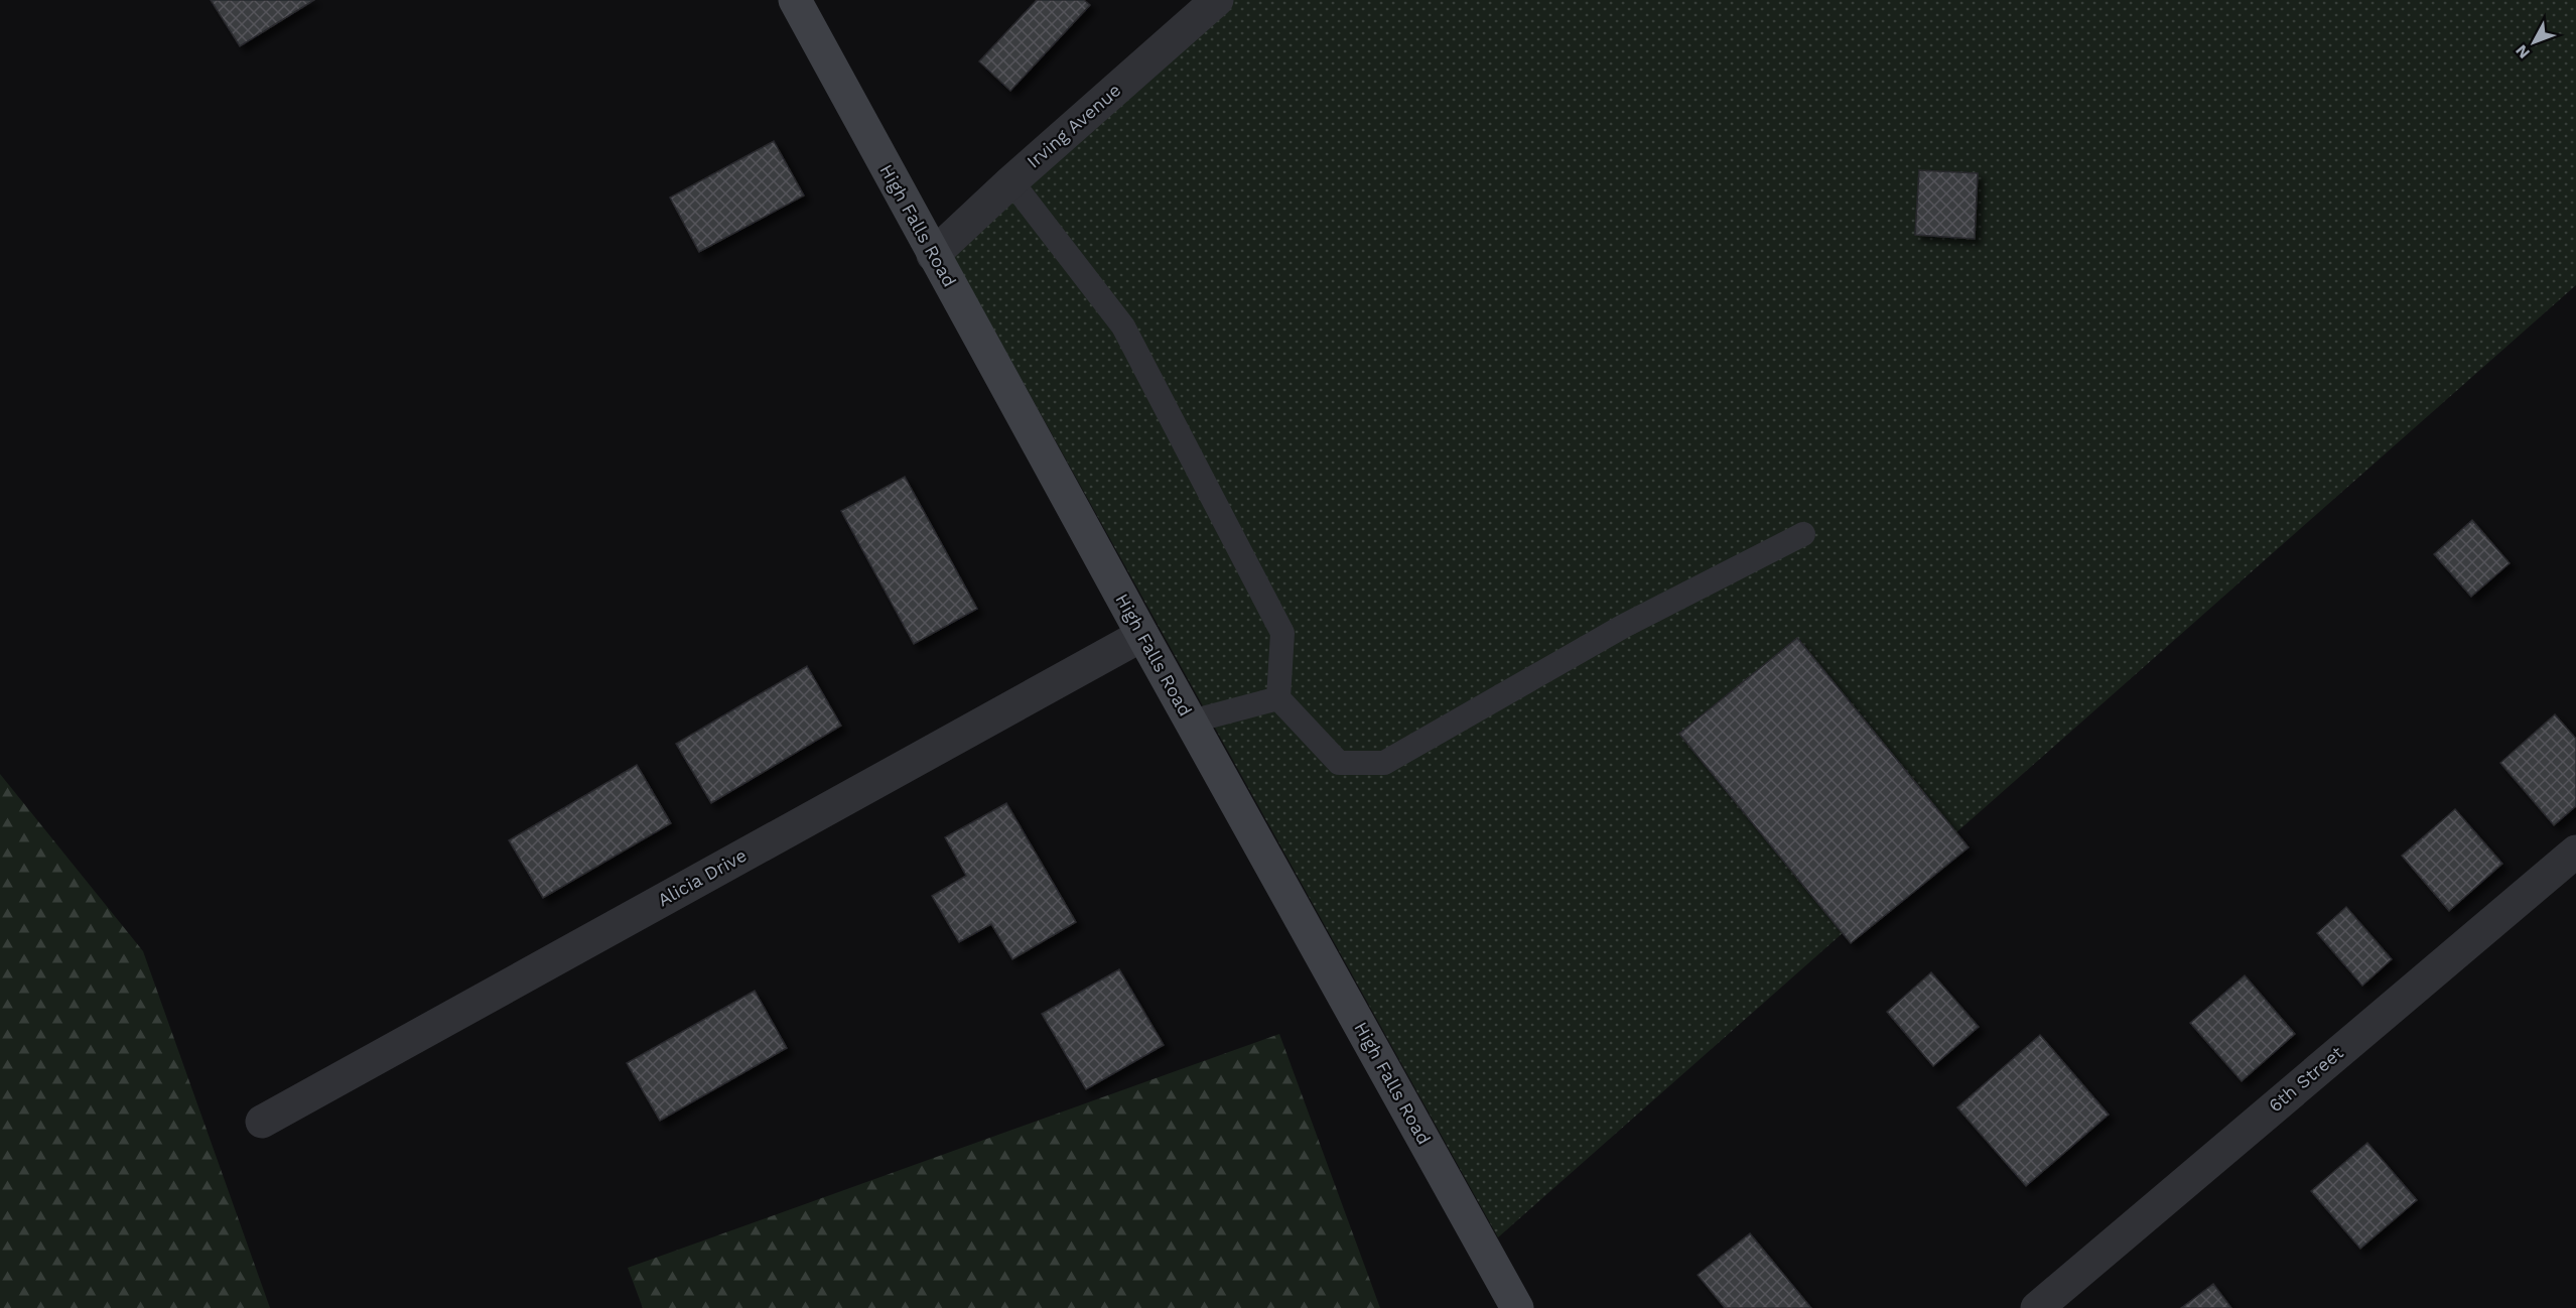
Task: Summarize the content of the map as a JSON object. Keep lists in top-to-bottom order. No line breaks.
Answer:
{"streets":{"street":["Irving Avenue","High Falls Road","Alicia Drive","6th Street"]},"crossings":[["Irving Avenue","High Falls Road"],["High Falls Road","Alicia Drive"]],"north":"bottom left"}
